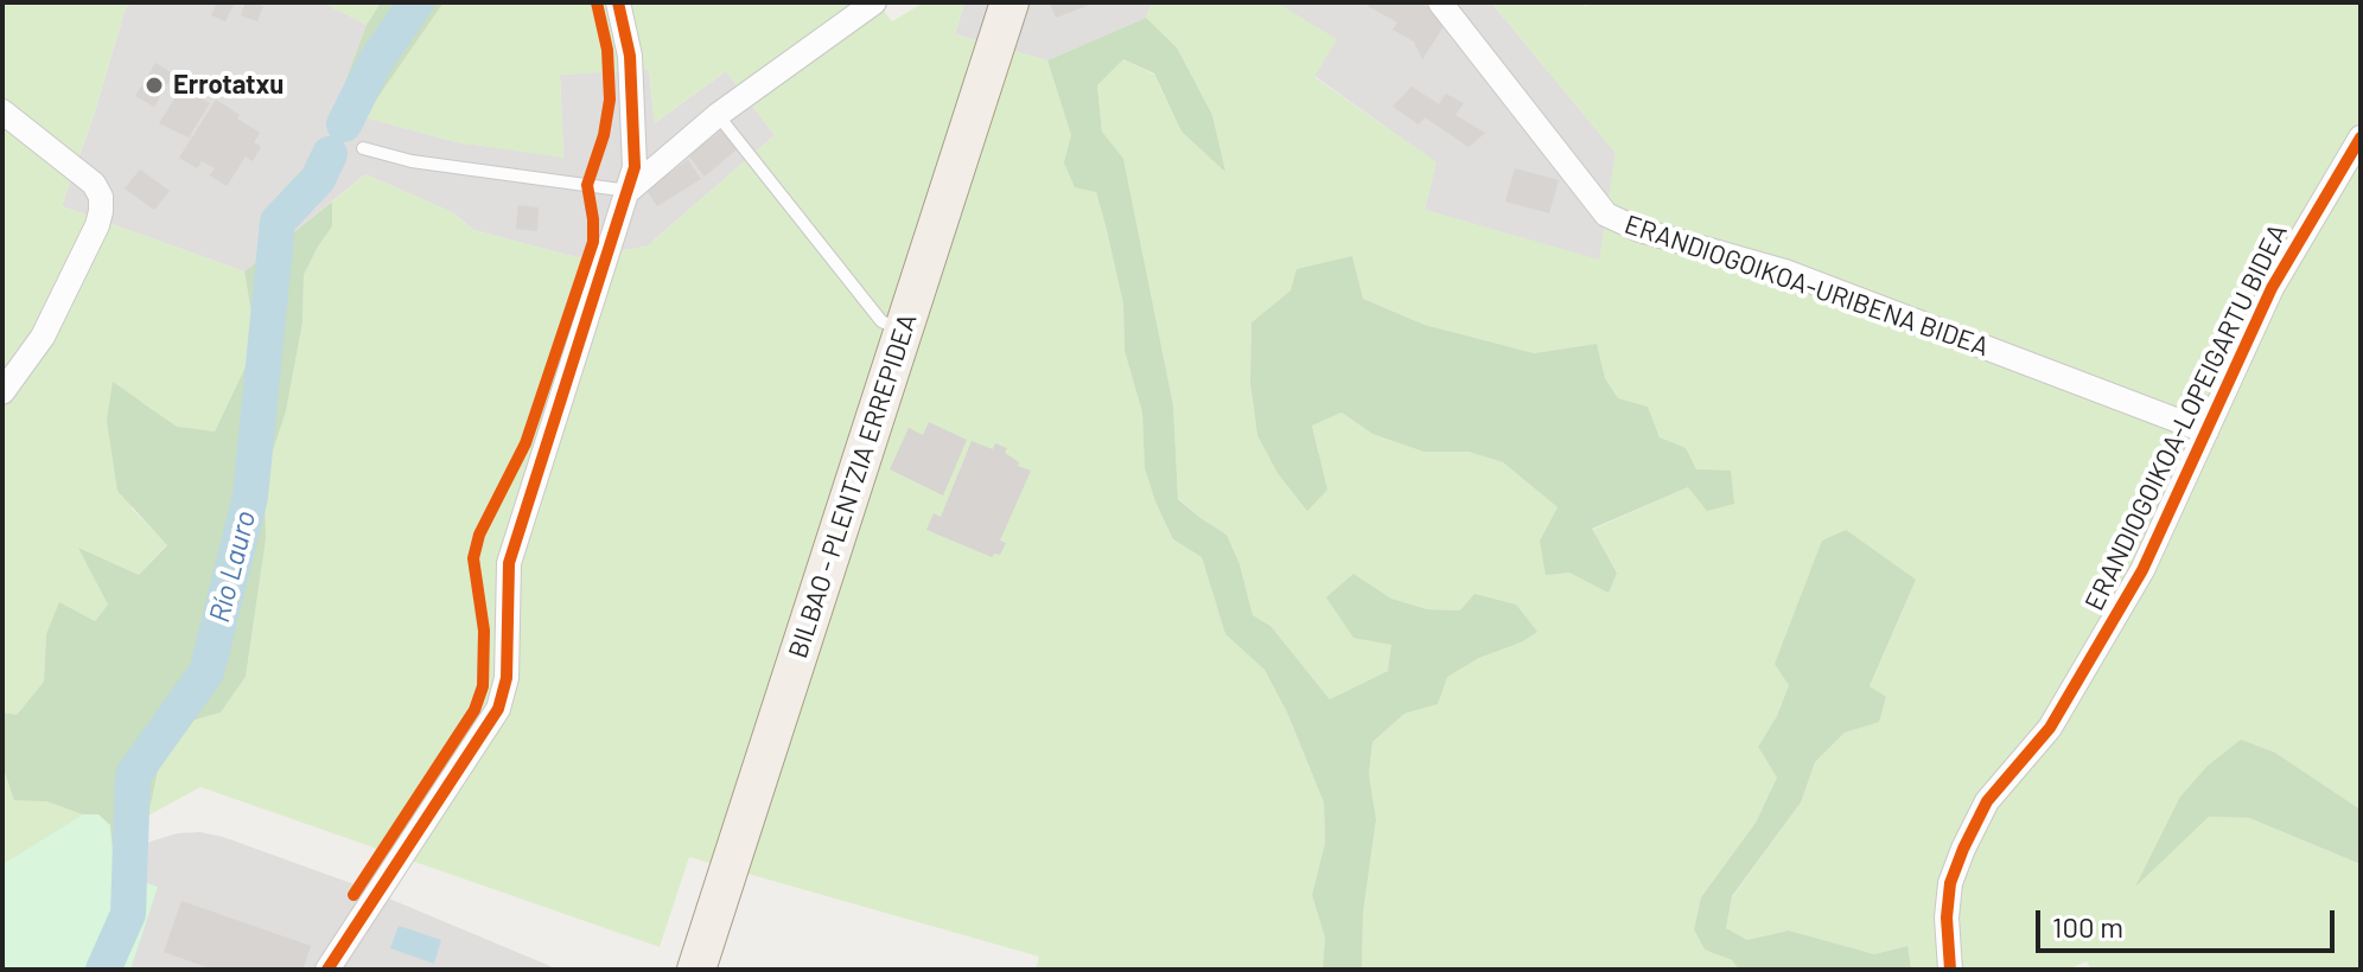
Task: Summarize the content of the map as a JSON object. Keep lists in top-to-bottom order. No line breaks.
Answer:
{"streets":{"main road":["BILBAO - PLENTZIA ERREPIDEA"],"street":["ERANDIOGOIKOA-URIBENA BIDEA","ERANDIOGOIKOA-LOPEIGARTU BIDEA"]},"crossings":[["ERANDIOGOIKOA-URIBENA BIDEA","ERANDIOGOIKOA-LOPEIGARTU BIDEA"]],"water":["Río Lauro"],"places":["Errotatxu"],"scale_bar":"100 m"}
